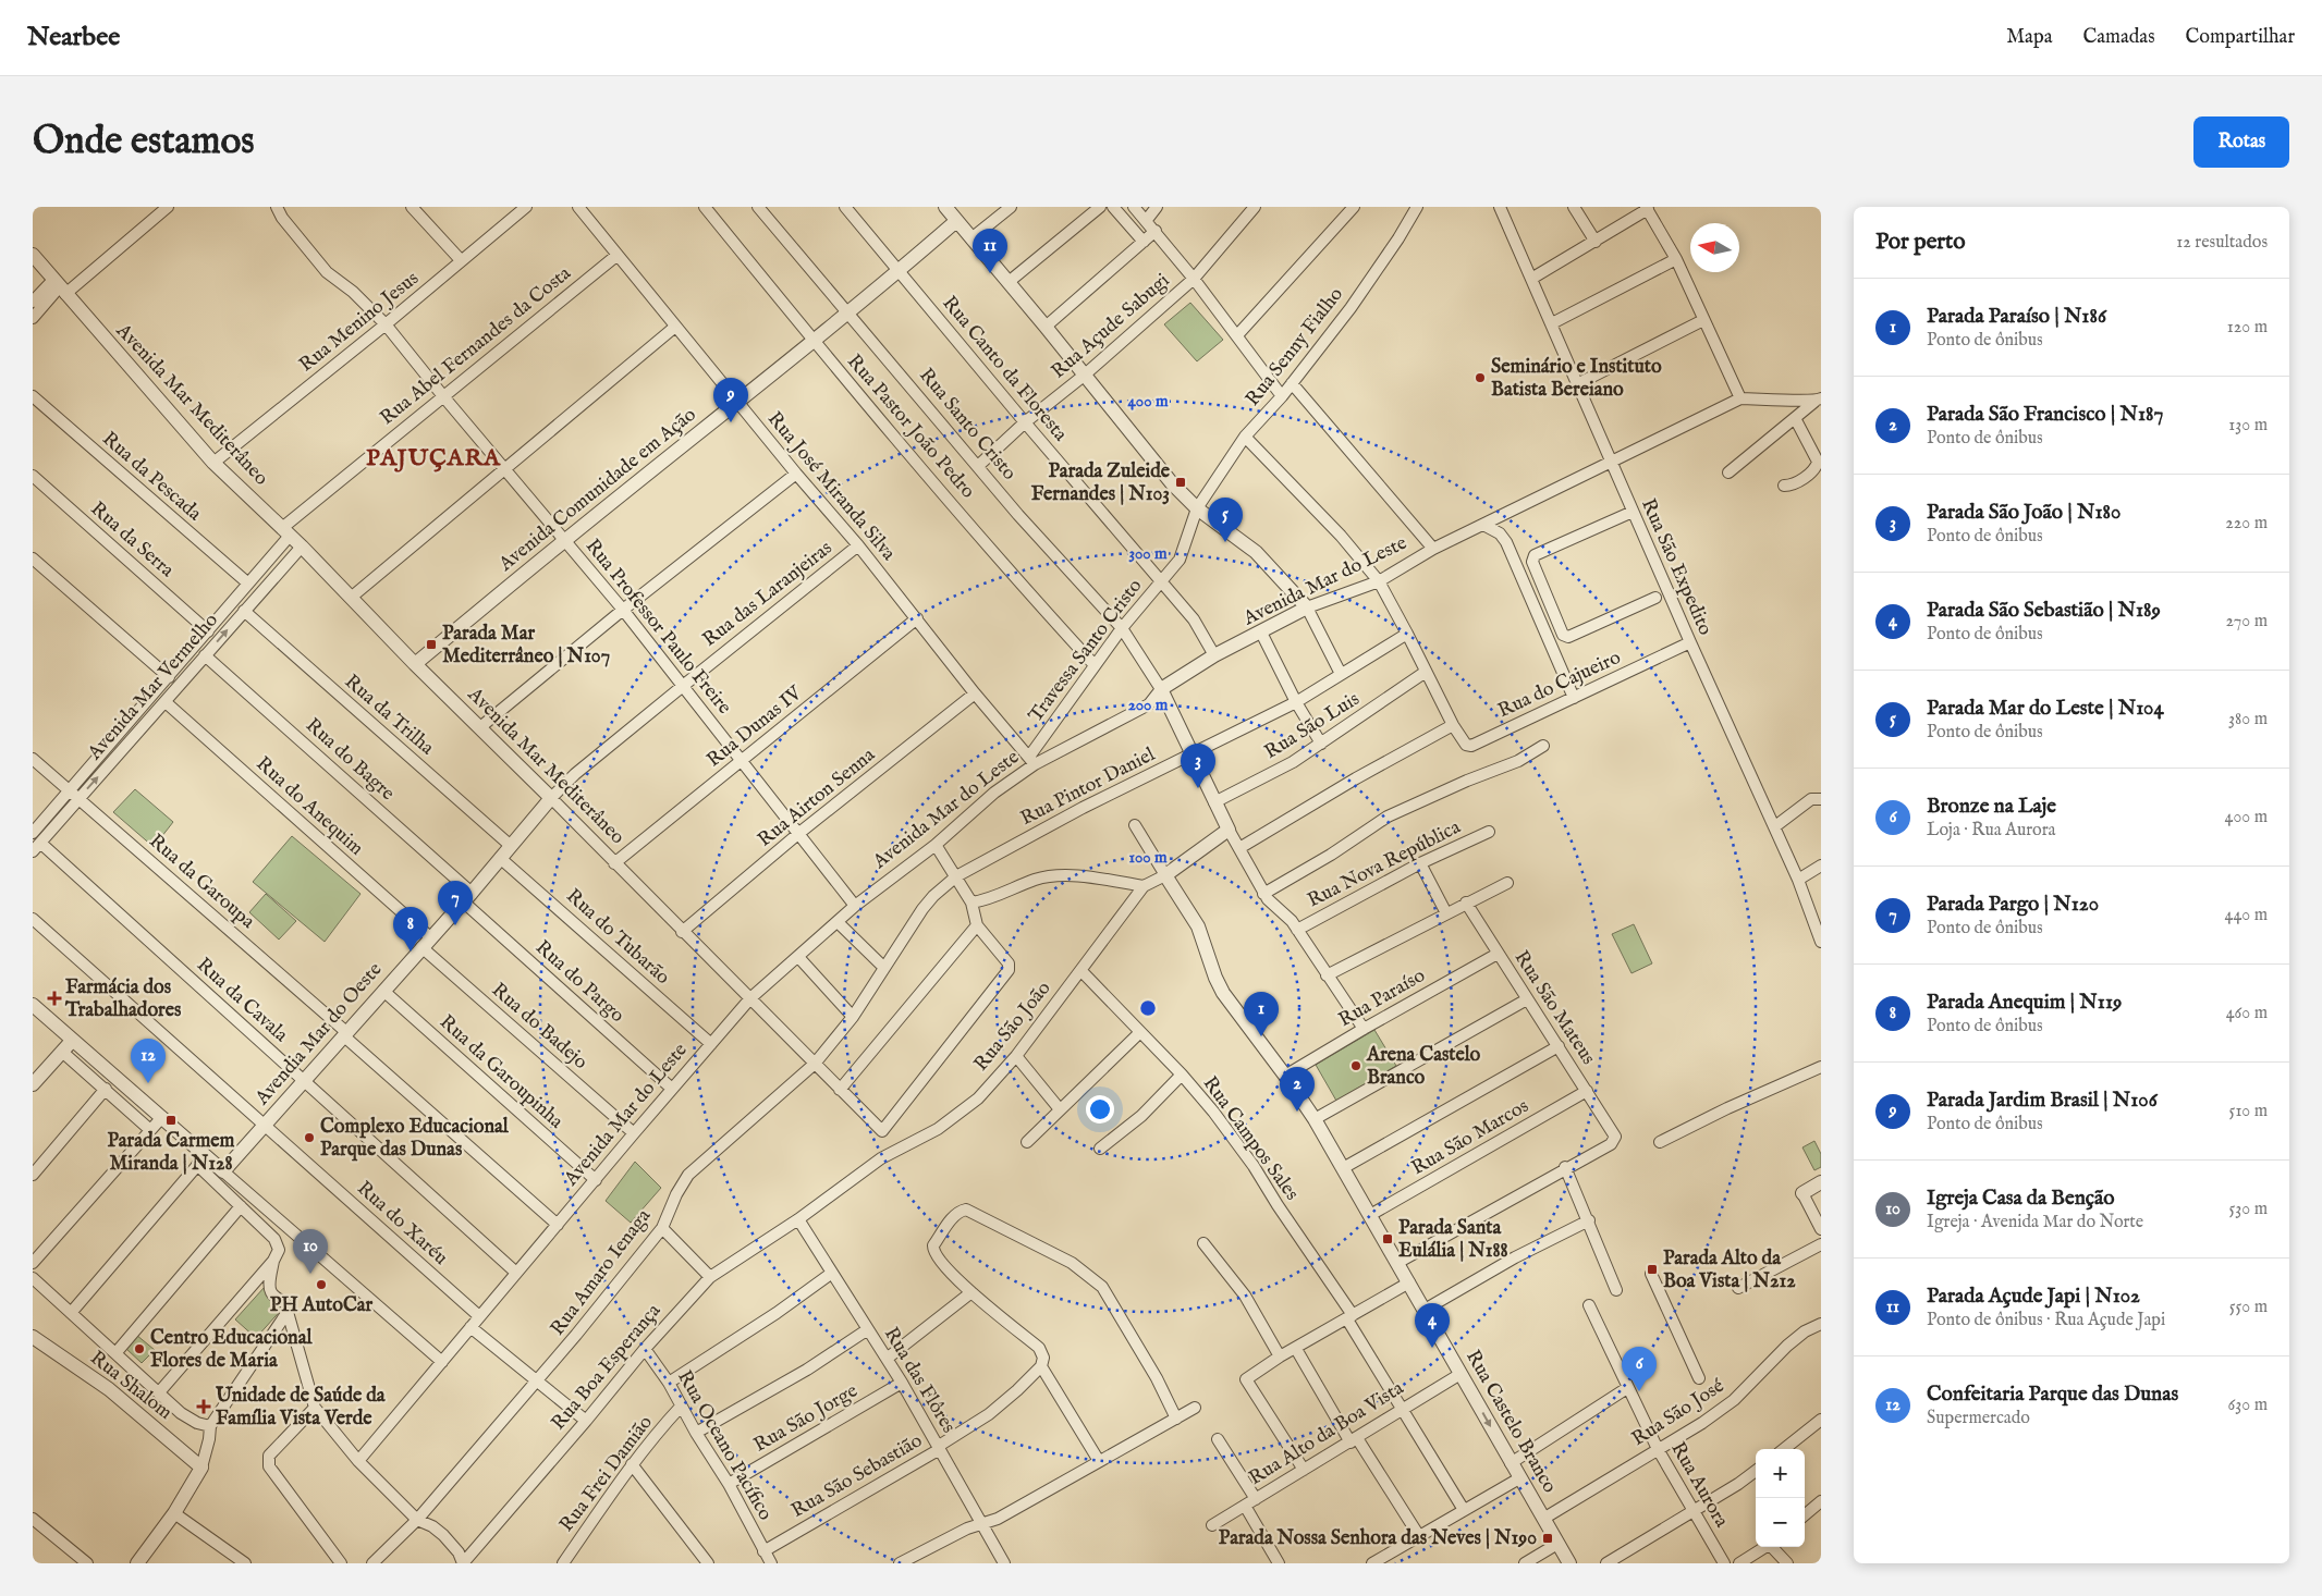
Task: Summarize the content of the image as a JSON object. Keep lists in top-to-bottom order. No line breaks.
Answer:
{"streets":{"street":["Rua Menino Jesus","Rua Açude Sabugi","Rua Abel Fernandes da Costa","Rua Senny Fialho","Rua Canto da Floresta","Avenida Mar Mediterâneo","Rua Santo Cristo","Rua Pastor João Pedro","Rua da Pescada","Rua José Miranda Silva","Avenida Comunidade em Ação","Rua da Serra","Rua São Expedito","Avenida Mar do Leste","Rua das Laranjeiras","Rua Professor Paulo Freire","Travessa Santo Cristo","Rua do Cajueiro","Avenida Mar Vermelho","Rua da Trilha","Rua São Luis","Rua Dunas IV","Rua do Bagre","Rua Pintor Daniel","Rua Airton Senna","Rua do Anequim","Rua Nova República","Rua da Garoupa","Rua do Tubarão","Rua do Pargo","Rua Paraíso","Rua da Cavala","Rua São Mateus","Rua do Badejo","Rua São João","Avendia Mar do Oeste","Rua da Garoupinha","Rua São Marcos","Rua Campos Sales","Rua do Xaréu","Rua Amaro Ienaga","Rua Boa Esperança","Rua das Flôres","Rua Shalom","Rua São José","Rua São Jorge","Rua Castelo Branco","Rua Alto da Boa Vista","Rua Oceano Pacífico","Rua Frei Damião","Rua São Sebastião","Rua Aurora"]},"crossings":[["Rua Menino Jesus","Avenida Mar Mediterâneo"],["Rua Menino Jesus","Rua Professor Paulo Freire"],["Rua Açude Sabugi","Rua Canto da Floresta"],["Rua Açude Sabugi","Rua Santo Cristo"],["Rua Abel Fernandes da Costa","Avenida Mar Mediterâneo"],["Rua Abel Fernandes da Costa","Rua José Miranda Silva"],["Rua Abel Fernandes da Costa","Rua Professor Paulo Freire"],["Rua Abel Fernandes da Costa","Avenida Mar Vermelho"],["Rua Senny Fialho","Travessa Santo Cristo"],["Rua Senny Fialho","Rua do Cajueiro"],["Rua Canto da Floresta","Avenida Comunidade em Ação"],["Rua Canto da Floresta","Avenida Mar do Leste"],["Rua Canto da Floresta","Travessa Santo Cristo"],["Avenida Mar Mediterâneo","Avenida Comunidade em Ação"],["Avenida Mar Mediterâneo","Avenida Mar do Leste"],["Avenida Mar Mediterâneo","Rua das Laranjeiras"],["Avenida Mar Mediterâneo","Avenida Mar Vermelho"],["Avenida Mar Mediterâneo","Rua Dunas IV"],["Avenida Mar Mediterâneo","Rua Airton Senna"],["Avenida Mar Mediterâneo","Rua São João"],["Avenida Mar Mediterâneo","Avendia Mar do Oeste"],["Avenida Mar Mediterâneo","Rua Amaro Ienaga"],["Rua Santo Cristo","Avenida Comunidade em Ação"],["Rua Santo Cristo","Avenida Mar do Leste"],["Rua Santo Cristo","Travessa Santo Cristo"],["Rua Santo Cristo","Rua São Luis"],["Rua Santo Cristo","Rua Pintor Daniel"],["Rua Santo Cristo","Rua São João"],["Rua Pastor João Pedro","Avenida Comunidade em Ação"],["Rua Pastor João Pedro","Travessa Santo Cristo"],["Rua da Pescada","Avenida Mar Vermelho"],["Rua José Miranda Silva","Avenida Comunidade em Ação"],["Rua José Miranda Silva","Avenida Mar do Leste"],["Rua José Miranda Silva","Rua das Laranjeiras"],["Rua José Miranda Silva","Travessa Santo Cristo"],["Rua José Miranda Silva","Rua Dunas IV"],["Rua José Miranda Silva","Rua Airton Senna"],["Avenida Comunidade em Ação","Rua Professor Paulo Freire"],["Rua da Serra","Avenida Mar Vermelho"],["Rua São Expedito","Avenida Mar do Leste"],["Rua São Expedito","Rua do Cajueiro"],["Avenida Mar do Leste","Rua Professor Paulo Freire"],["Avenida Mar do Leste","Travessa Santo Cristo"],["Avenida Mar do Leste","Rua do Cajueiro"],["Avenida Mar do Leste","Rua da Garoupa"],["Avenida Mar do Leste","Rua do Tubarão"],["Avenida Mar do Leste","Rua do Pargo"],["Avenida Mar do Leste","Rua da Cavala"],["Avenida Mar do Leste","Rua do Badejo"],["Avenida Mar do Leste","Rua da Garoupinha"],["Avenida Mar do Leste","Rua do Xaréu"],["Rua das Laranjeiras","Rua Professor Paulo Freire"],["Rua das Laranjeiras","Avendia Mar do Oeste"],["Rua Professor Paulo Freire","Rua Dunas IV"],["Rua Professor Paulo Freire","Rua Airton Senna"],["Rua do Cajueiro","Rua São Luis"],["Rua do Cajueiro","Rua Pintor Daniel"],["Avenida Mar Vermelho","Rua da Trilha"],["Avenida Mar Vermelho","Rua do Bagre"],["Avenida Mar Vermelho","Rua do Anequim"],["Avenida Mar Vermelho","Rua da Garoupa"],["Avenida Mar Vermelho","Rua da Cavala"],["Rua da Trilha","Avendia Mar do Oeste"],["Rua do Bagre","Rua do Pargo"],["Rua do Bagre","Avendia Mar do Oeste"],["Rua Pintor Daniel","Rua Amaro Ienaga"],["Rua do Anequim","Rua do Badejo"],["Rua do Anequim","Avendia Mar do Oeste"],["Rua da Garoupa","Avendia Mar do Oeste"],["Rua do Tubarão","Avendia Mar do Oeste"],["Rua do Pargo","Avendia Mar do Oeste"],["Rua Paraíso","Rua São Mateus"],["Rua Paraíso","Rua Castelo Branco"],["Rua da Cavala","Avendia Mar do Oeste"],["Rua São Mateus","Rua São Marcos"],["Rua do Badejo","Avendia Mar do Oeste"],["Rua São João","Rua Campos Sales"],["Rua São João","Rua Boa Esperança"],["Rua São João","Rua das Flôres"],["Rua São João","Rua Castelo Branco"],["Avendia Mar do Oeste","Rua da Garoupinha"],["Avendia Mar do Oeste","Rua do Xaréu"],["Rua São Marcos","Rua Castelo Branco"],["Rua Campos Sales","Rua Alto da Boa Vista"],["Rua Boa Esperança","Rua das Flôres"],["Rua Boa Esperança","Rua Oceano Pacífico"],["Rua das Flôres","Rua São Jorge"],["Rua das Flôres","Rua São Sebastião"],["Rua São José","Rua Castelo Branco"],["Rua São José","Rua Aurora"],["Rua São Jorge","Rua Oceano Pacífico"],["Rua Castelo Branco","Rua Alto da Boa Vista"],["Rua Oceano Pacífico","Rua Frei Damião"],["Rua Oceano Pacífico","Rua São Sebastião"]],"districts":["PAJUÇARA"],"places":{"other":["Seminário e Instituto Batista Bereiano","Arena Castelo Branco","Complexo Educacional Parque das Dunas","PH AutoCar","Centro Educacional Flores de Maria"],"transit":["Parada Zuleide Fernandes | N103","Parada Mar Mediterrâneo | N107","Parada Carmem Miranda | N128","Parada Santa Eulália | N188","Parada Alto da Boa Vista | N212","Parada Nossa Senhora das Neves | N190"],"health":["Farmácia dos Trabalhadores","Unidade de Saúde da Família Vista Verde"]},"north":"left","page":{"header":"Nearbee","nav":["Mapa","Camadas","Compartilhar"],"buttons":"Rotas","title":"Onde estamos","heading":["Por perto","12 resultados"],"pins":["11","9","5","3","7","8","1","12","2","10","4","6"],"list":[{"mark":"1","name":"Parada Paraíso | N186","note":"Ponto de ônibus","value":"120 m"},{"mark":"2","name":"Parada São Francisco | N187","note":"Ponto de ônibus","value":"130 m"},{"mark":"3","name":"Parada São João | N180","note":"Ponto de ônibus","value":"220 m"},{"mark":"4","name":"Parada São Sebastião | N189","note":"Ponto de ônibus","value":"270 m"},{"mark":"5","name":"Parada Mar do Leste | N104","note":"Ponto de ônibus","value":"380 m"},{"mark":"6","name":"Bronze na Laje","note":"Loja · Rua Aurora","value":"400 m"},{"mark":"7","name":"Parada Pargo | N120","note":"Ponto de ônibus","value":"440 m"},{"mark":"8","name":"Parada Anequim | N119","note":"Ponto de ônibus","value":"460 m"},{"mark":"9","name":"Parada Jardim Brasil | N106","note":"Ponto de ônibus","value":"510 m"},{"mark":"10","name":"Igreja Casa da Benção","note":"Igreja · Avenida Mar do Norte","value":"530 m"},{"mark":"11","name":"Parada Açude Japi | N102","note":"Ponto de ônibus · Rua Açude Japi","value":"550 m"},{"mark":"12","name":"Confeitaria Parque das Dunas","note":"Supermercado","value":"630 m"}],"map_buttons":["+","−"]},"rings":["400 m","300 m","200 m","100 m"]}
